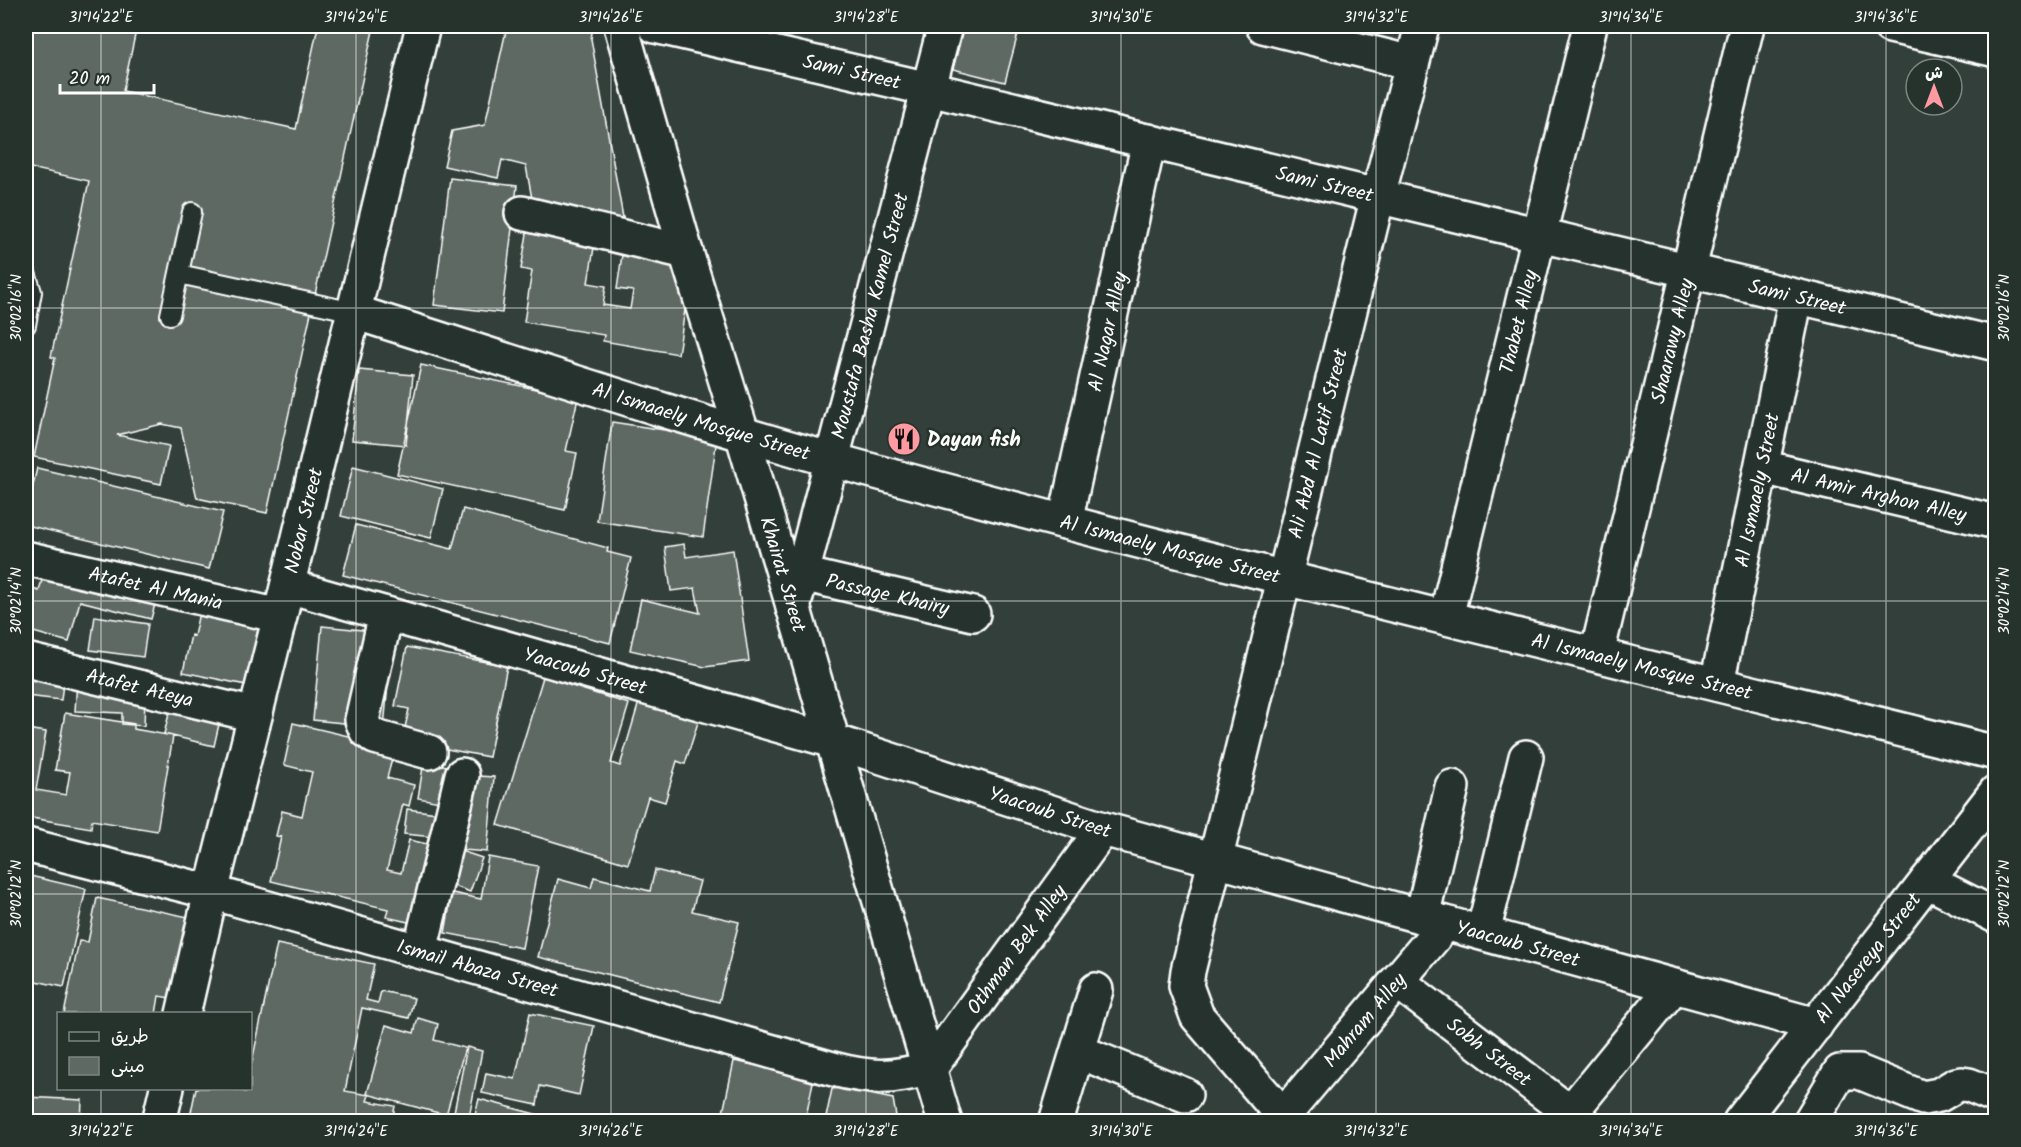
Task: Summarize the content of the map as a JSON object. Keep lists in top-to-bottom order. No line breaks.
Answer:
{"streets":{"street":["Sami Street","Moustafa Basha Kamel Street","Thabet Alley","Al Nagar Alley","Shaarawy Alley","Al Ismaaely Mosque Street","Ali Abd Al Latif Street","Al Ismaaely Street","Al Amir Arghon Alley","Nobar Street","Khairat Street","Atafet Al Mania","Passage Khairy","Yaacoub Street","Atafet Ateya","Othman Bek Alley","Al Nasereya Street","Ismail Abaza Street","Mahram Alley","Sobh Street"]},"crossings":[["Sami Street","Moustafa Basha Kamel Street"],["Sami Street","Thabet Alley"],["Sami Street","Al Nagar Alley"],["Sami Street","Shaarawy Alley"],["Sami Street","Ali Abd Al Latif Street"],["Sami Street","Al Ismaaely Street"],["Moustafa Basha Kamel Street","Al Ismaaely Mosque Street"],["Moustafa Basha Kamel Street","Khairat Street"],["Moustafa Basha Kamel Street","Passage Khairy"],["Thabet Alley","Al Ismaaely Mosque Street"],["Al Nagar Alley","Al Ismaaely Mosque Street"],["Shaarawy Alley","Al Ismaaely Mosque Street"],["Al Ismaaely Mosque Street","Ali Abd Al Latif Street"],["Al Ismaaely Mosque Street","Al Ismaaely Street"],["Al Ismaaely Mosque Street","Nobar Street"],["Al Ismaaely Mosque Street","Khairat Street"],["Ali Abd Al Latif Street","Yaacoub Street"],["Ali Abd Al Latif Street","Mahram Alley"],["Al Ismaaely Street","Al Amir Arghon Alley"],["Nobar Street","Atafet Al Mania"],["Nobar Street","Yaacoub Street"],["Nobar Street","Atafet Ateya"],["Nobar Street","Ismail Abaza Street"],["Khairat Street","Yaacoub Street"],["Khairat Street","Othman Bek Alley"],["Khairat Street","Ismail Abaza Street"],["Atafet Al Mania","Yaacoub Street"],["Yaacoub Street","Othman Bek Alley"],["Yaacoub Street","Al Nasereya Street"],["Yaacoub Street","Mahram Alley"],["Othman Bek Alley","Ismail Abaza Street"],["Mahram Alley","Sobh Street"]],"places":{"restaurant":["Dayan fish"]},"legend":["طريق","مبنى"],"scale_bar":"20 m","north":"top","coordinates":["31°14'22\"E","31°14'24\"E","31°14'26\"E","31°14'28\"E","31°14'30\"E","31°14'32\"E","31°14'34\"E","31°14'36\"E","30°02'16\"N","30°02'14\"N","30°02'12\"N"]}
